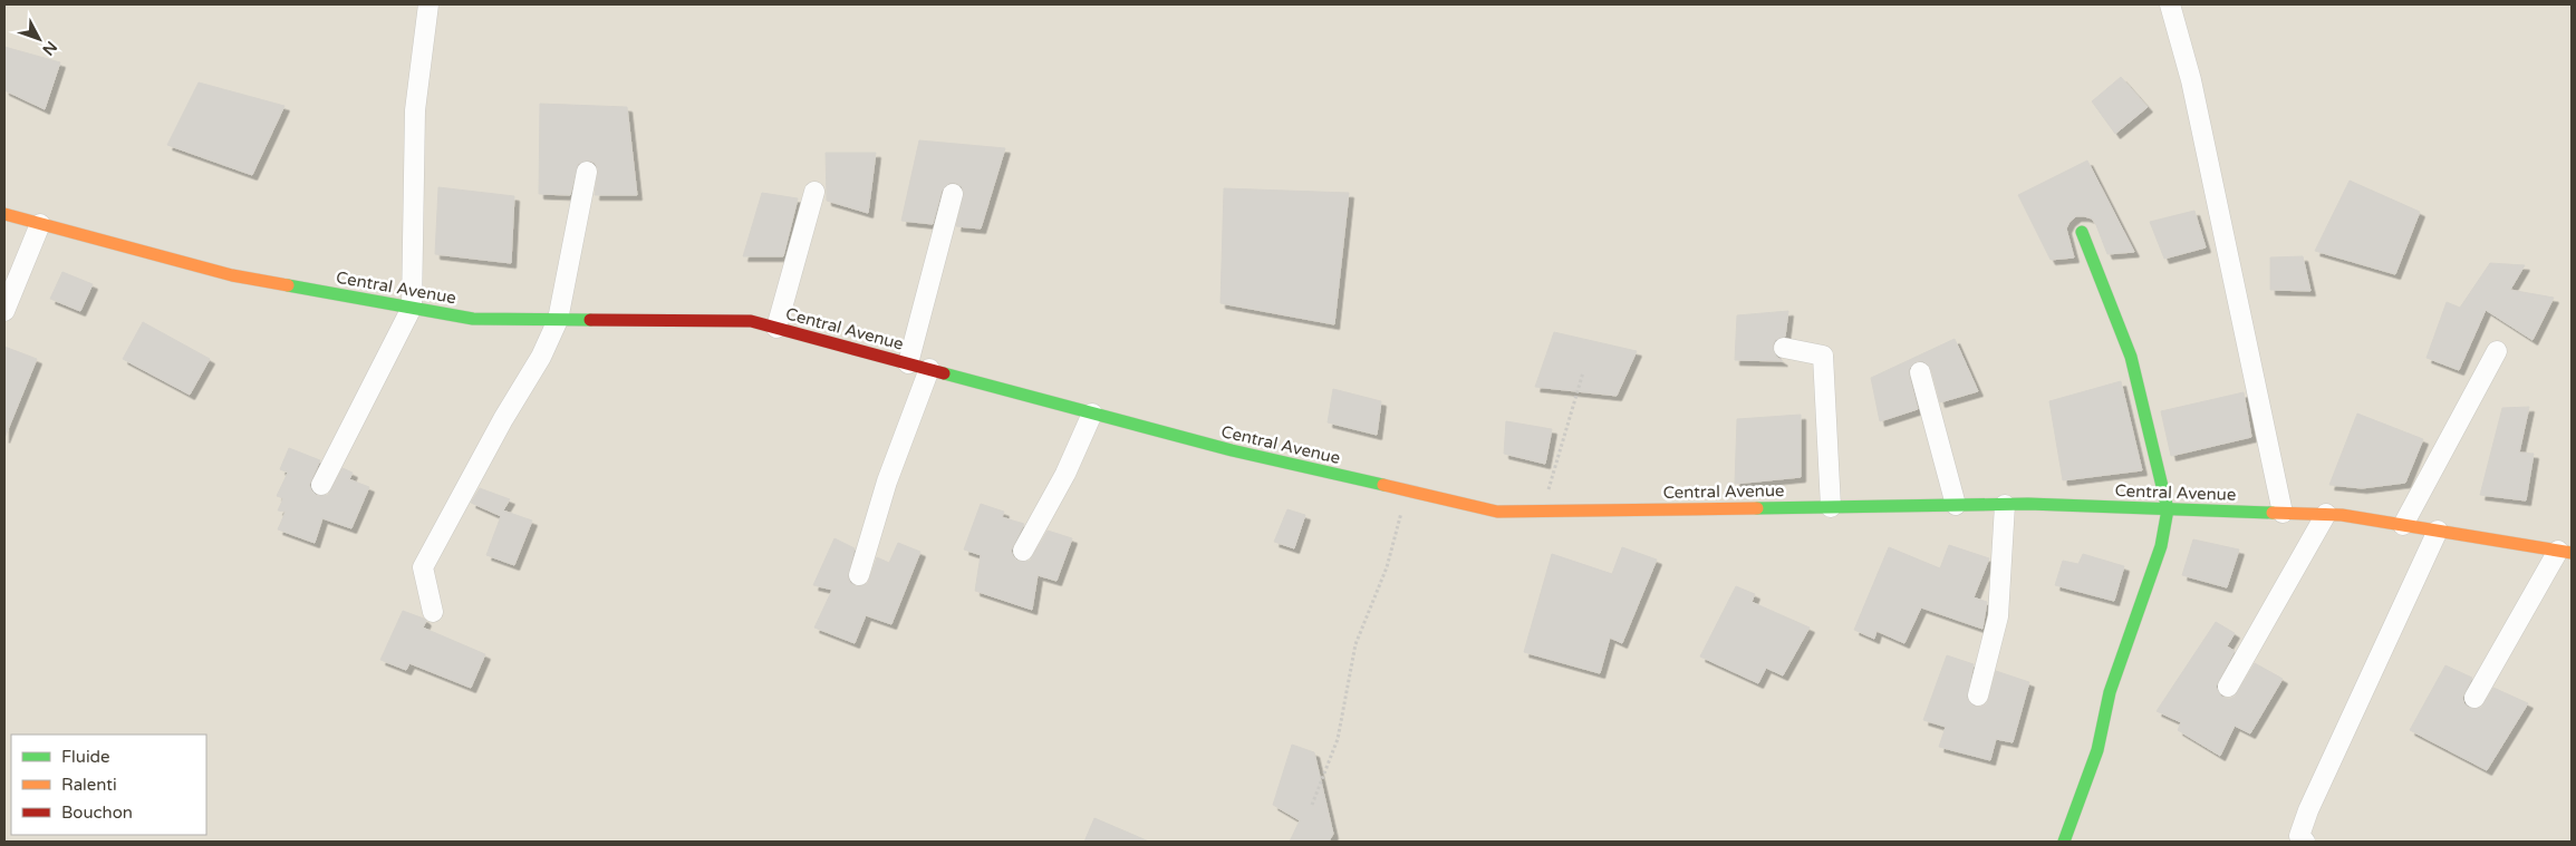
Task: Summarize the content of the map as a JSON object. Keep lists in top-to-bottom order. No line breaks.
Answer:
{"streets":{"street":["Central Avenue"]},"legend":["Fluide","Ralenti","Bouchon"],"north":"bottom right"}
